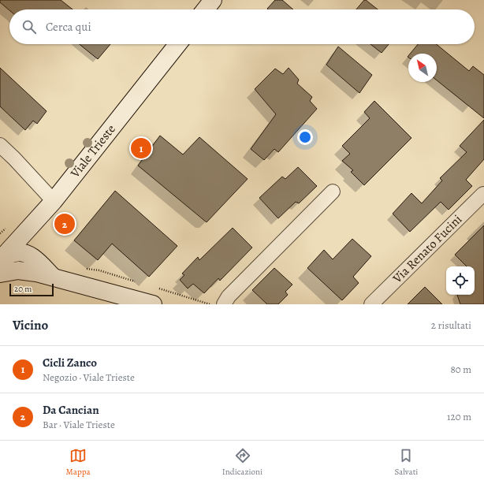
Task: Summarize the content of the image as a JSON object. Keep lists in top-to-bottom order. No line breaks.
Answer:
{"streets":{"main road":["Viale Trieste"],"street":["Via Renato Fucini"]},"scale_bar":"20 m","north":"top left","page":{"search":"Cerca qui","pins":["1","2"],"scale":"20 m","heading":["Vicino","2 risultati"],"list":[{"mark":"1","name":"Cicli Zanco","note":"Negozio · Viale Trieste","value":"80 m"},{"mark":"2","name":"Da Cancian","note":"Bar · Viale Trieste","value":"120 m"}],"nav":["Mappa","Indicazioni","Salvati"]}}
